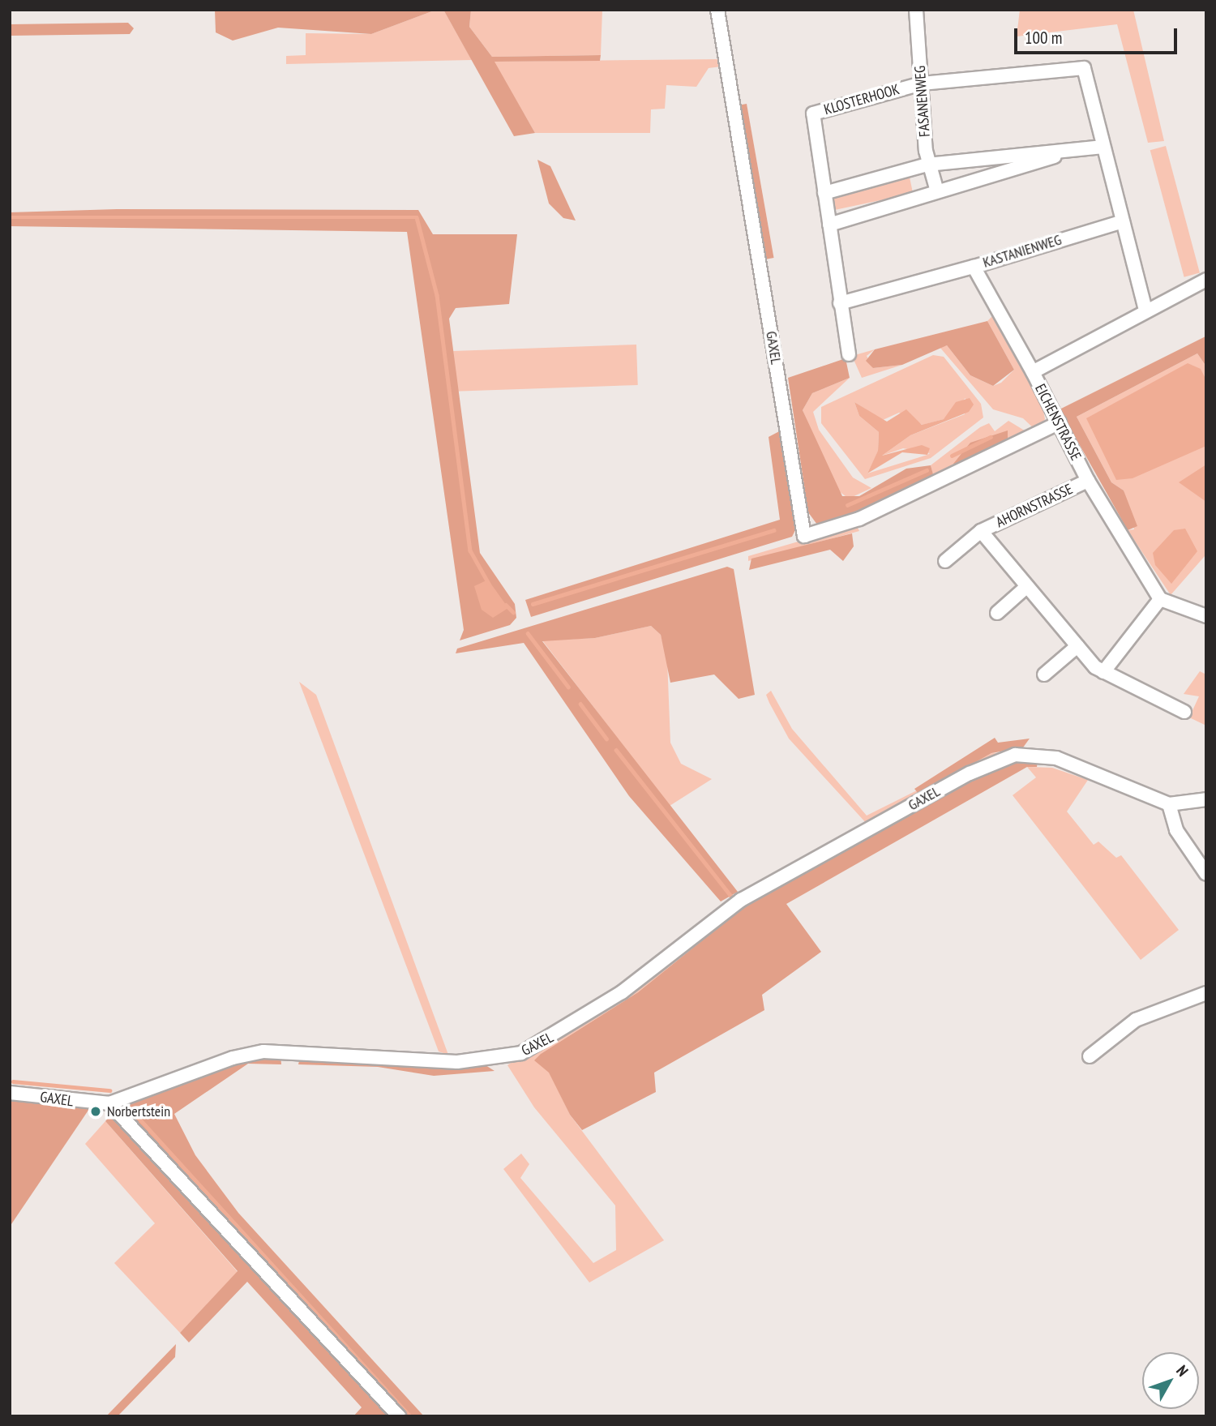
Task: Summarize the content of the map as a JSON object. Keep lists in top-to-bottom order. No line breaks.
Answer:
{"streets":{"street":["KLOSTERHOOK","FASANENWEG","KASTANIENWEG","GAXEL","EICHENSTRASSE","AHORNSTRASSE"]},"crossings":[["KLOSTERHOOK","FASANENWEG"],["KASTANIENWEG","EICHENSTRASSE"],["GAXEL","EICHENSTRASSE"],["EICHENSTRASSE","AHORNSTRASSE"]],"places":["Norbertstein"],"scale_bar":"100 m","north":"top right"}
